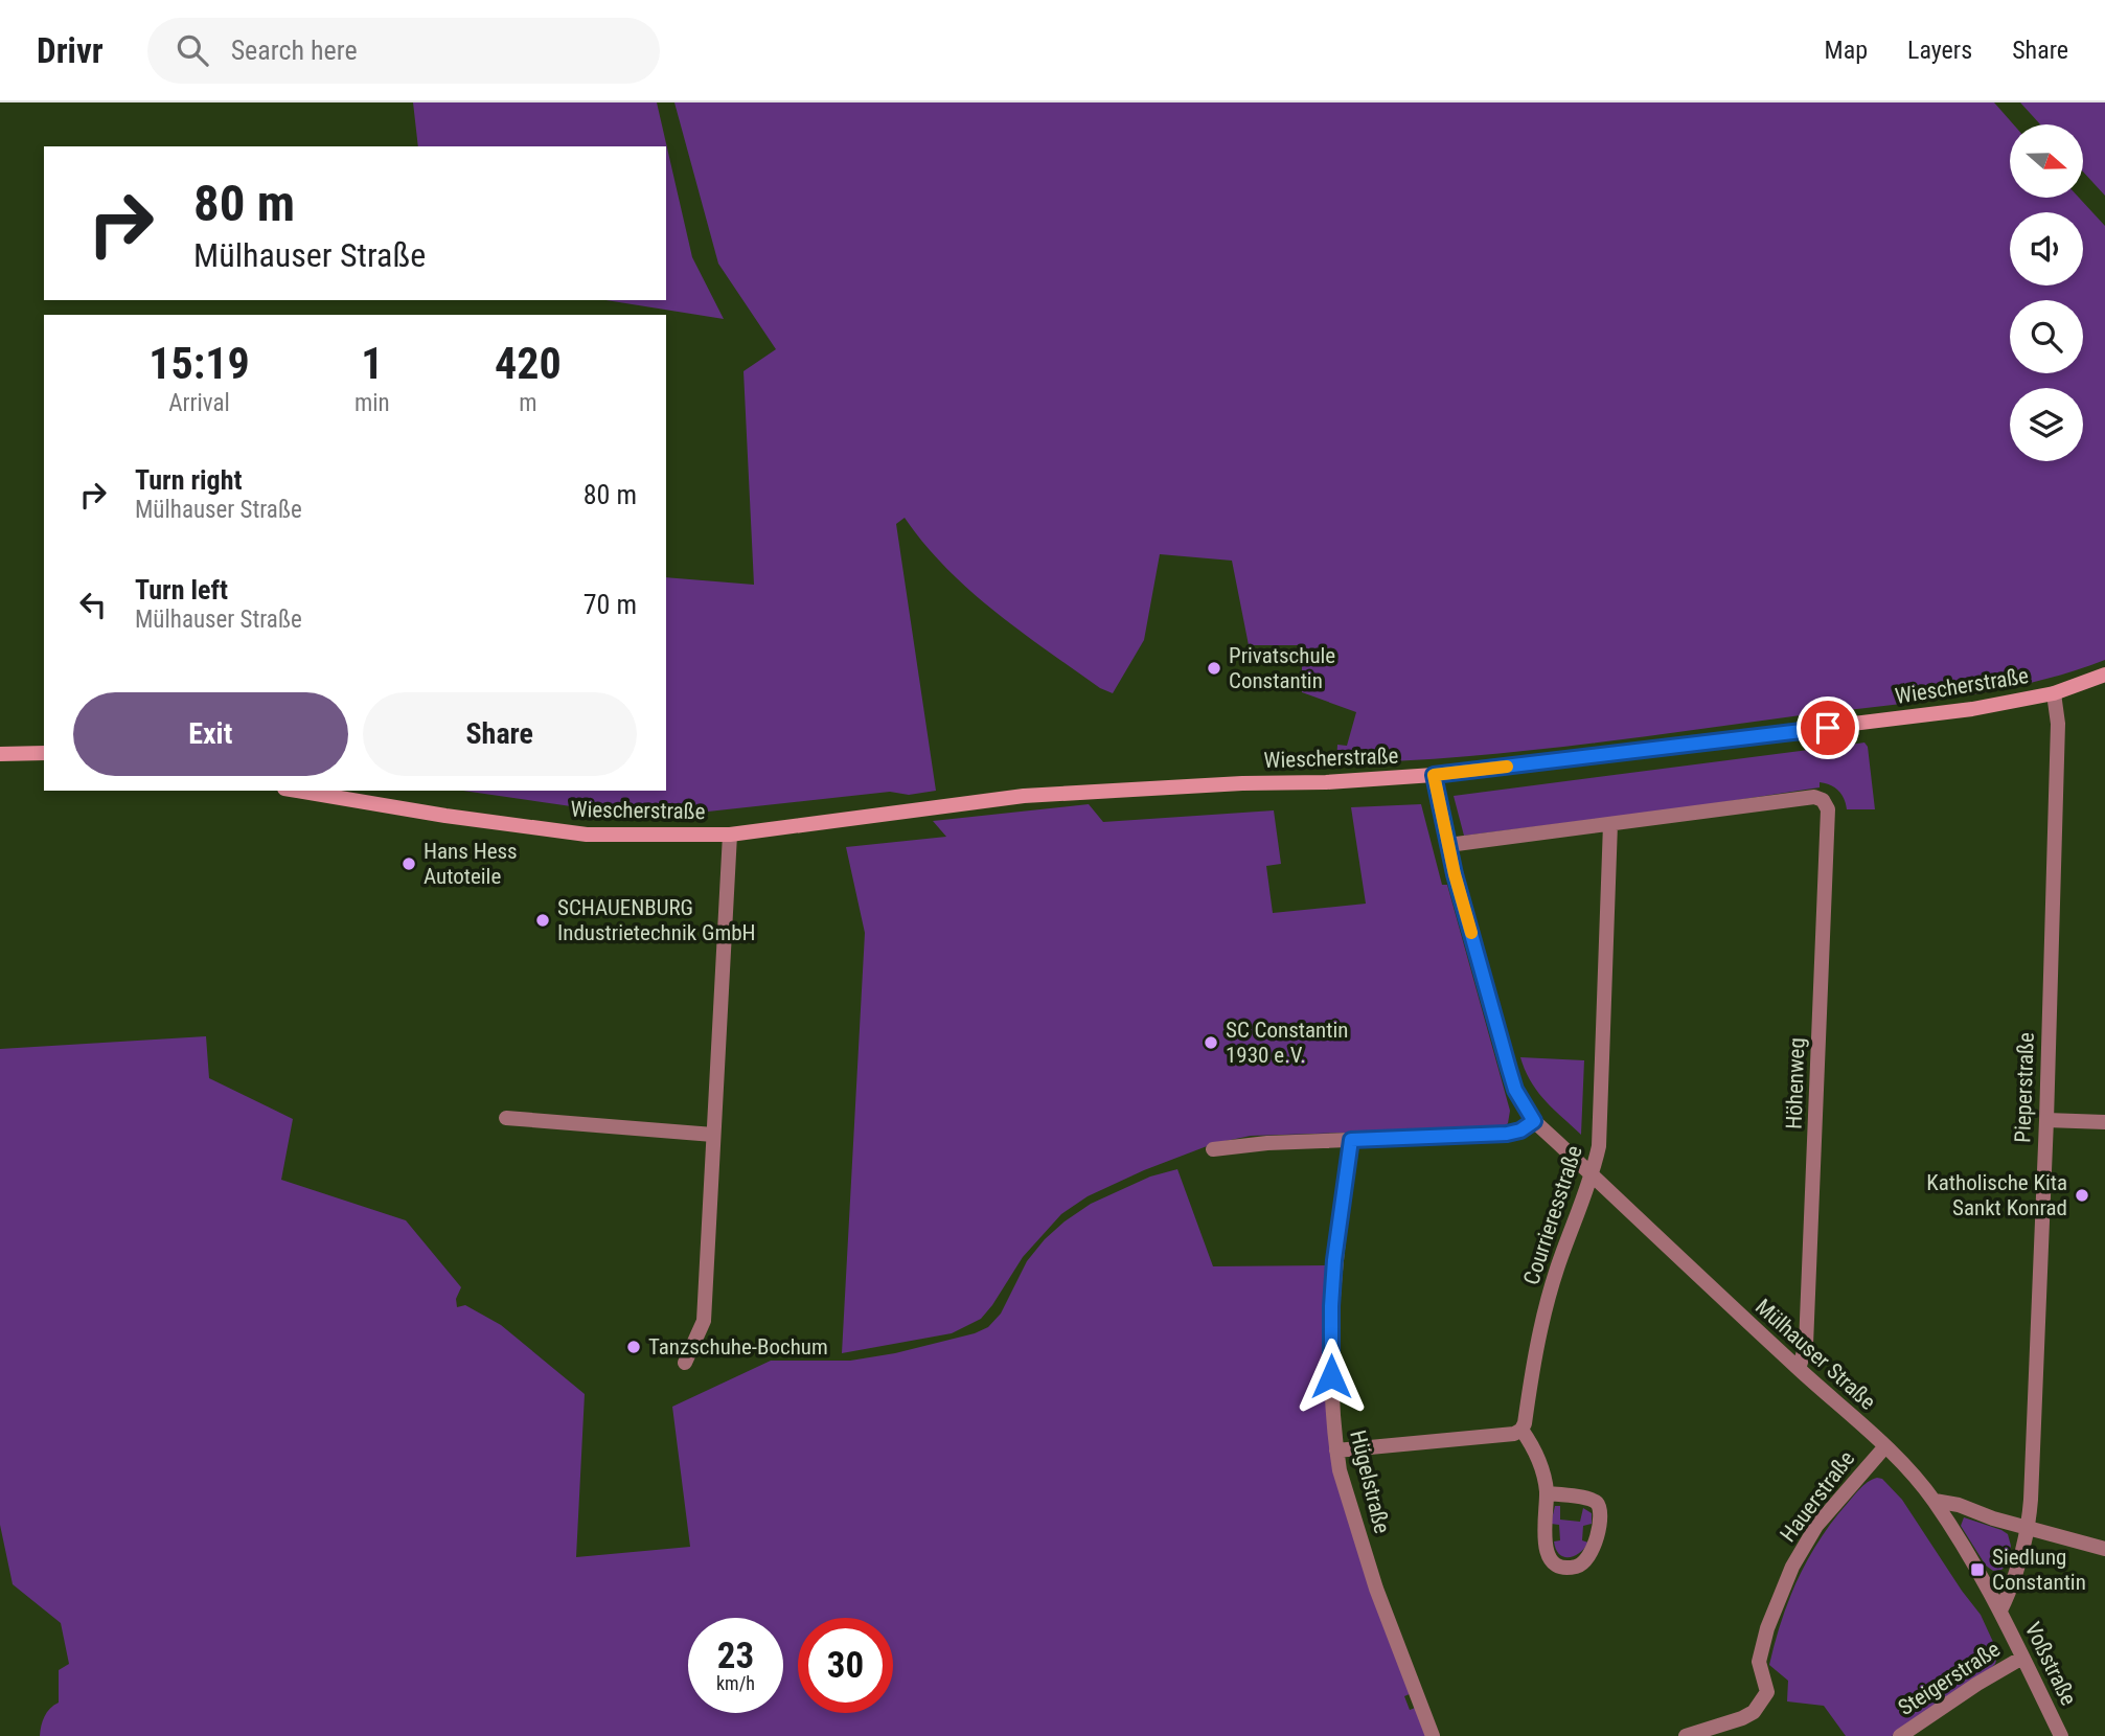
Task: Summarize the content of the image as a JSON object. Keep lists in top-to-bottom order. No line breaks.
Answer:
{"streets":{"main road":["Wiescherstraße"],"street":["Höhenweg","Pieperstraße","Courrieresstraße","Mülhauser Straße","Hügelstraße","Hauerstraße","Voßstraße","Steigerstraße"]},"crossings":[["Wiescherstraße","Pieperstraße"],["Wiescherstraße","Mülhauser Straße"],["Höhenweg","Courrieresstraße"],["Höhenweg","Mülhauser Straße"],["Pieperstraße","Voßstraße"],["Courrieresstraße","Mülhauser Straße"],["Mülhauser Straße","Hauerstraße"],["Mülhauser Straße","Voßstraße"],["Voßstraße","Steigerstraße"]],"places":{"other":["Privatschule Constantin","Hans Hess Autoteile","SCHAUENBURG Industrietechnik GmbH","SC Constantin 1930 e.V.","Katholische Kita Sankt Konrad","Tanzschuhe-Bochum"],"transit":["Siedlung Constantin"]},"north":"right","page":{"header":"Drivr","search":"Search here","nav":["Map","Layers","Share"],"turn":["80 m","Mülhauser Straße"],"eta":["15:19","Arrival","1","min","420","m"],"list":[{"name":"Turn right","note":"Mülhauser Straße","value":"80 m"},{"name":"Turn left","note":"Mülhauser Straße","value":"70 m"}],"buttons":["Exit","Share"],"speed":"23 km/h","limit":"30"}}
